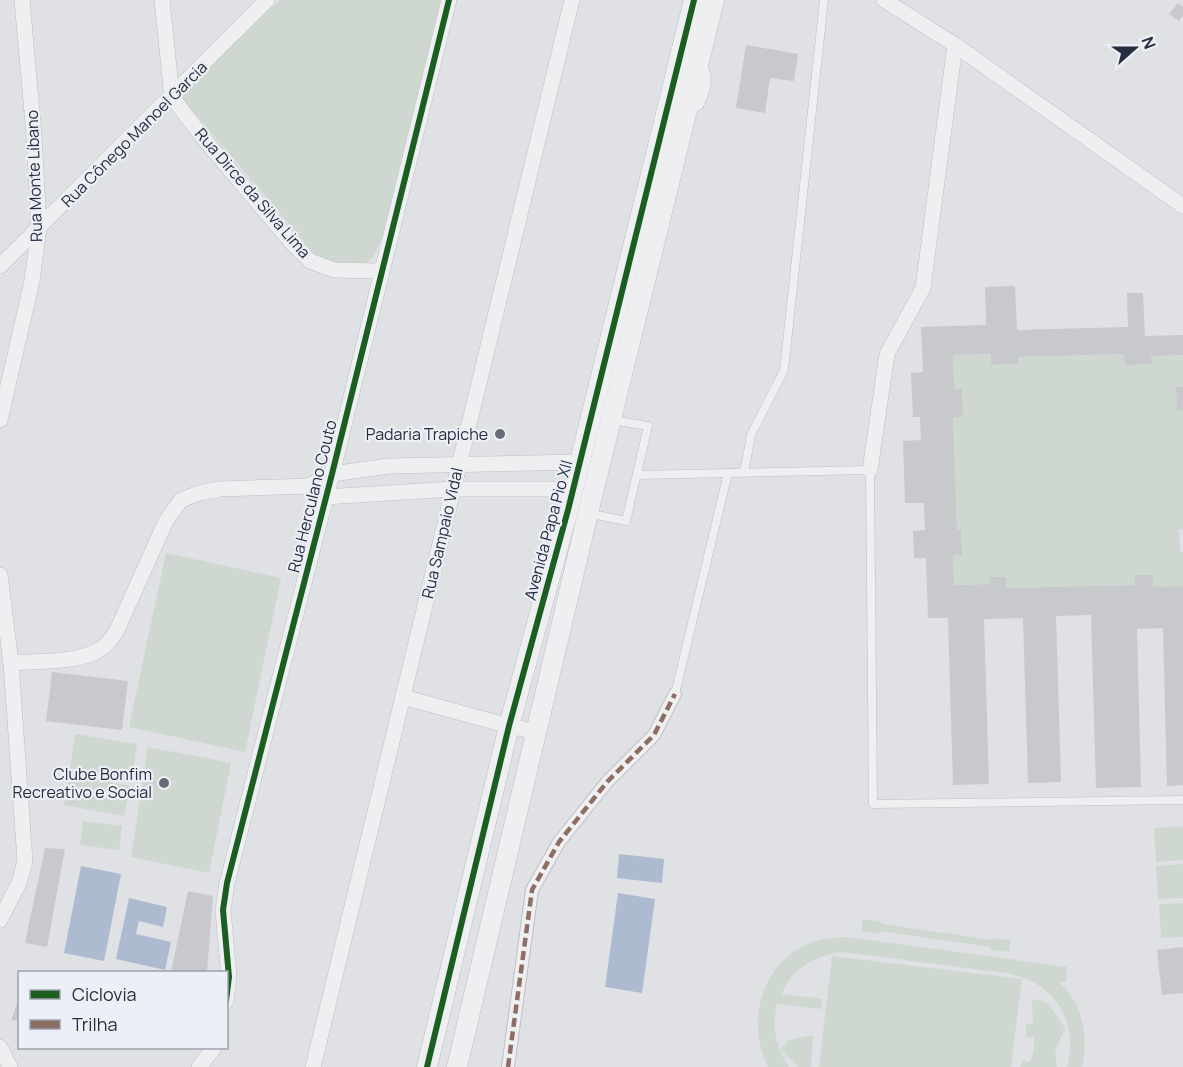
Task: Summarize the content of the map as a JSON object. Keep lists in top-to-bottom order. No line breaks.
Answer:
{"streets":{"street":["Rua Cônego Manoel Garcia","Rua Monte Líbano","Rua Dirce da Silva Lima","Rua Herculano Couto","Avenida Papa Pio XII","Rua Sampaio Vidal"]},"crossings":[["Rua Cônego Manoel Garcia","Rua Monte Líbano"],["Rua Cônego Manoel Garcia","Rua Dirce da Silva Lima"],["Rua Dirce da Silva Lima","Rua Herculano Couto"]],"places":["Padaria Trapiche","Clube Bonfim Recreativo e Social"],"legend":["Ciclovia","Trilha"],"north":"right"}
